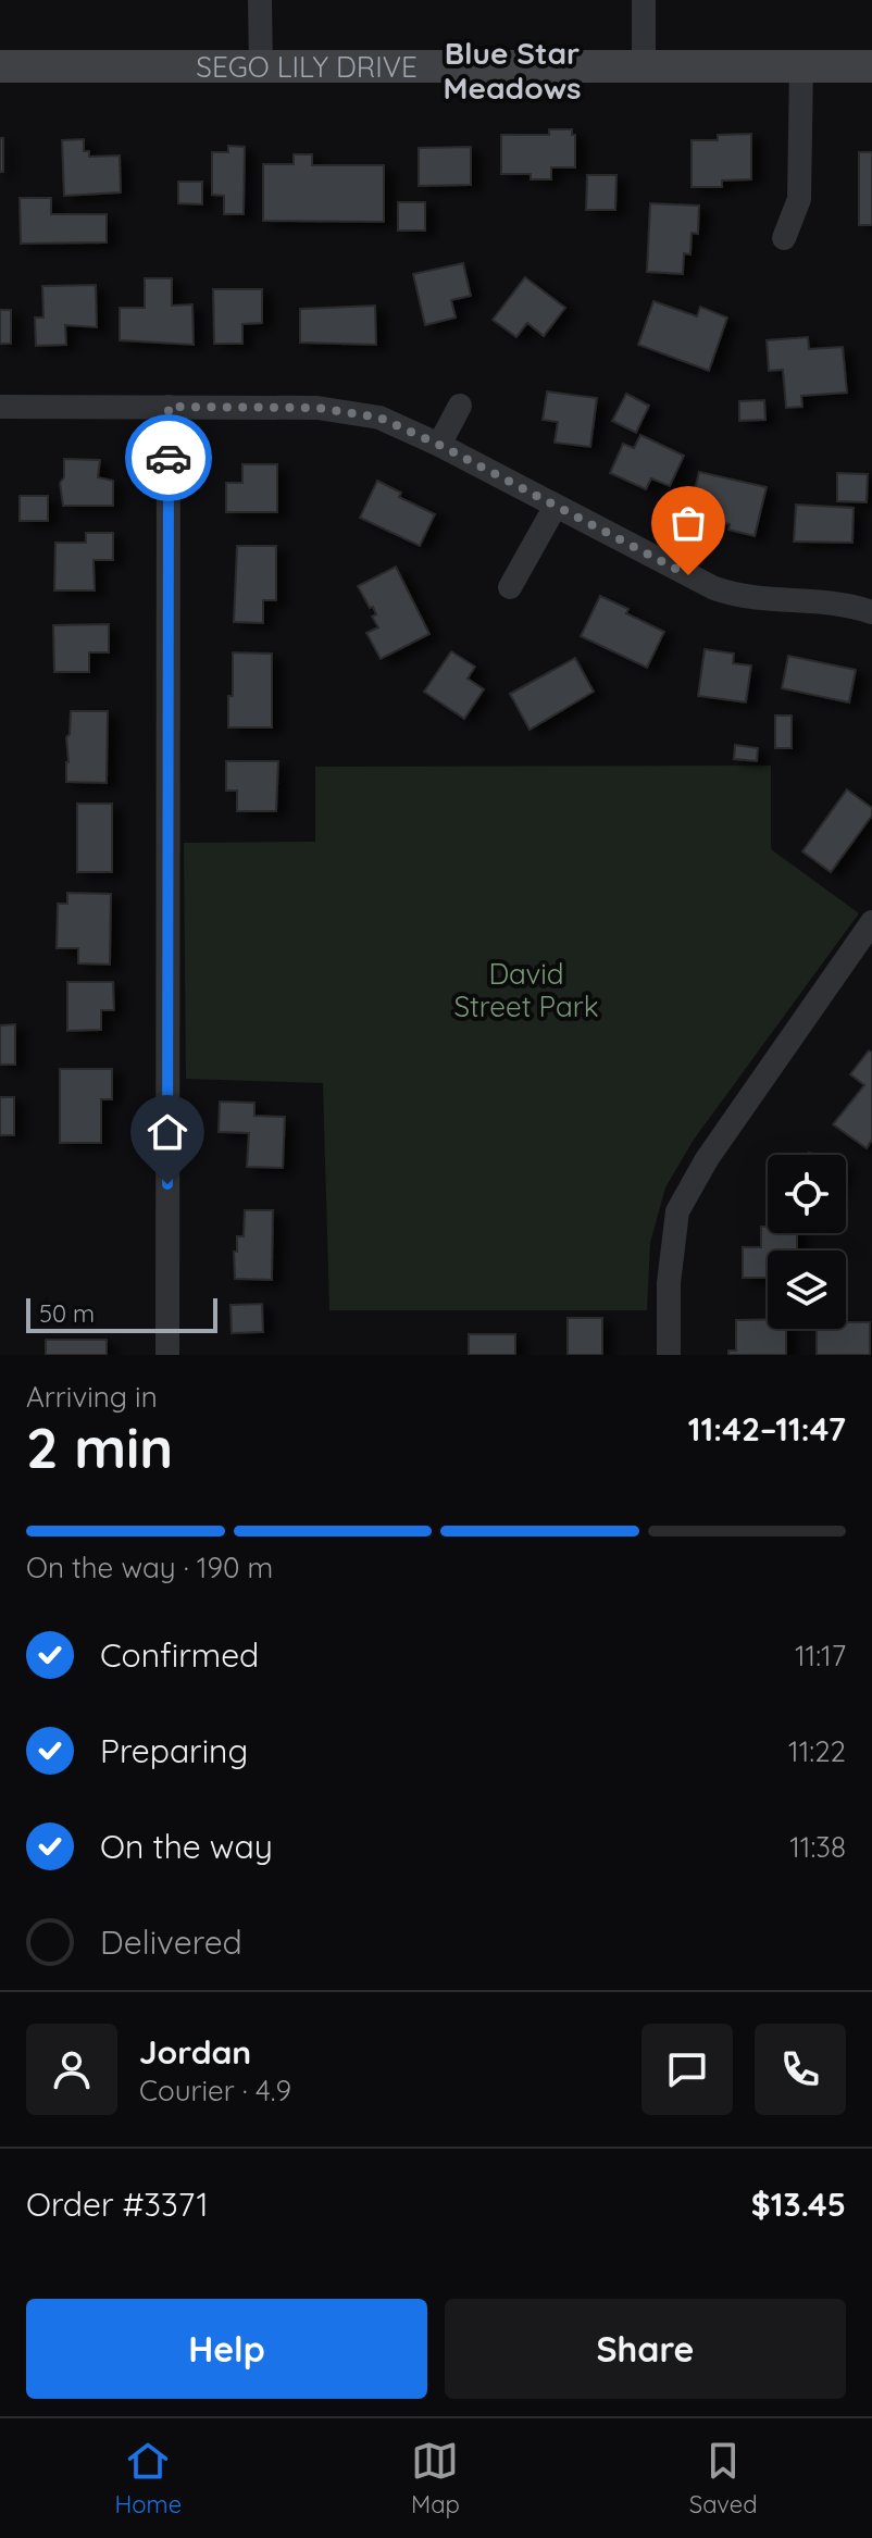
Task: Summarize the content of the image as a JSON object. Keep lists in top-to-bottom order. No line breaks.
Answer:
{"streets":{"main road":["SEGO LILY DRIVE"]},"districts":["Blue Star Meadows"],"parks":["David Street Park"],"scale_bar":"50 m","page":{"scale":"50 m","heading":["2 min","Arriving in","11:42–11:47"],"panel":["Jordan","Courier · 4.9","Order #3371","$13.45"],"bar":"On the way · 190 m","list":[["Confirmed","11:17"],["Preparing","11:22"],["On the way","11:38"],"Delivered"],"buttons":["Help","Share"],"tabs":["Home","Map","Saved"]}}
